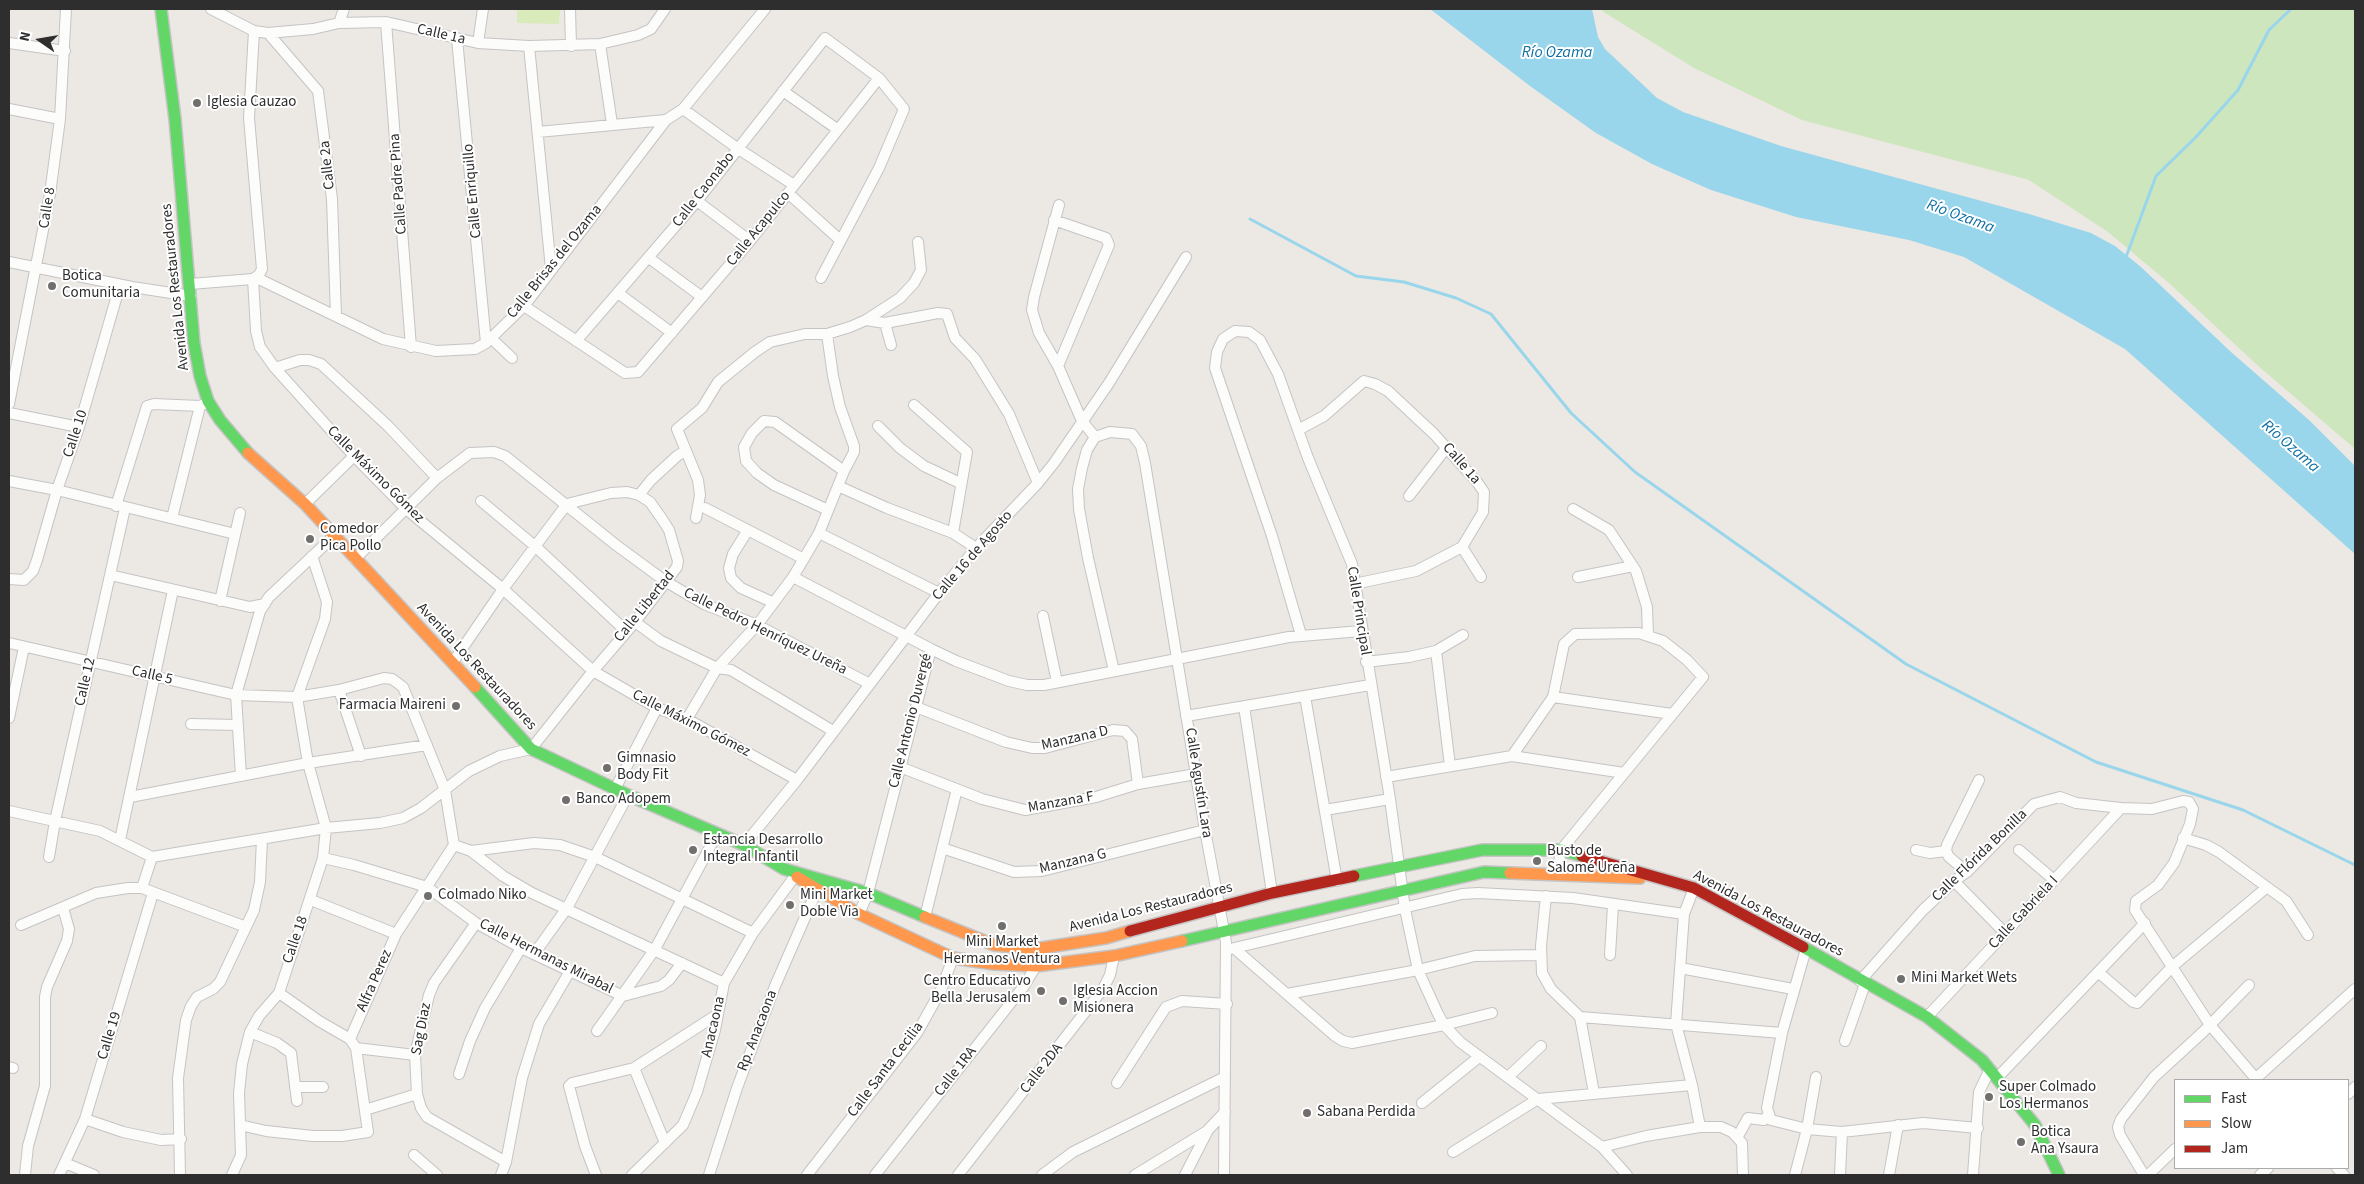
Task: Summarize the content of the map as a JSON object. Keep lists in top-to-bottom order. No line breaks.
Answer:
{"streets":{"street":["Calle 1a","Calle 2a","Calle Padre Pina","Calle Caonabo","Calle Enriquillo","Calle 8","Calle Acapulco","Calle Brisas del Ozama","Avenida Los Restauradores","Calle 10","Calle Máximo Gómez","Calle 16 de Agosto","Calle Libertad","Calle Principal","Calle Pedro Henríquez Ureña","Calle 5","Calle 12","Calle Antonio Duvergé","Manzana D","Calle Agustín Lara","Manzana F","Calle Flórida Bonilla","Manzana G","Calle Gabriela I","Calle 18","Calle Hermanas Mirabal","Alfra Perez","Anacaona","Sag Diaz","Rp. Anacaona","Calle 19","Calle 2DA","Calle Santa Cecilia","Calle 1RA"]},"crossings":[["Calle 1a","Calle 2a"],["Calle 1a","Calle Padre Pina"],["Calle 1a","Calle Enriquillo"],["Calle 1a","Calle Máximo Gómez"],["Calle 1a","Calle Principal"],["Calle 2a","Calle Brisas del Ozama"],["Calle Padre Pina","Calle Brisas del Ozama"],["Calle Caonabo","Calle Acapulco"],["Calle Enriquillo","Calle Brisas del Ozama"],["Calle 8","Calle Brisas del Ozama"],["Calle Brisas del Ozama","Avenida Los Restauradores"],["Calle Brisas del Ozama","Calle 10"],["Calle Brisas del Ozama","Calle Máximo Gómez"],["Avenida Los Restauradores","Calle 16 de Agosto"],["Avenida Los Restauradores","Calle Libertad"],["Avenida Los Restauradores","Calle Principal"],["Avenida Los Restauradores","Calle Pedro Henríquez Ureña"],["Avenida Los Restauradores","Calle 12"],["Avenida Los Restauradores","Calle Antonio Duvergé"],["Avenida Los Restauradores","Calle Agustín Lara"],["Avenida Los Restauradores","Calle Flórida Bonilla"],["Avenida Los Restauradores","Calle Gabriela I"],["Calle Máximo Gómez","Calle 16 de Agosto"],["Calle Máximo Gómez","Calle Libertad"],["Calle Máximo Gómez","Calle Pedro Henríquez Ureña"],["Calle 16 de Agosto","Calle Pedro Henríquez Ureña"],["Calle 16 de Agosto","Calle Antonio Duvergé"],["Calle Libertad","Calle Pedro Henríquez Ureña"],["Calle 5","Calle 12"],["Calle 5","Calle 18"],["Calle 5","Alfra Perez"],["Calle Antonio Duvergé","Manzana D"],["Calle Antonio Duvergé","Manzana F"],["Manzana D","Manzana F"],["Calle Agustín Lara","Manzana F"],["Calle Agustín Lara","Manzana G"],["Calle Flórida Bonilla","Calle Gabriela I"],["Calle 18","Calle Hermanas Mirabal"],["Calle Hermanas Mirabal","Alfra Perez"],["Calle Hermanas Mirabal","Sag Diaz"]],"water":["Río Ozama"],"places":["Iglesia Cauzao","Botica Comunitaria","Comedor Pica Pollo","Farmacia Maireni","Gimnasio Body Fit","Banco Adopem","Estancia Desarrollo Integral Infantil","Busto de Salomé Ureña","Colmado Niko","Mini Market Doble Via","Mini Market Hermanos Ventura","Mini Market Wets","Centro Educativo Bella Jerusalem","Iglesia Accion Misionera","Super Colmado Los Hermanos","Sabana Perdida","Botica Ana Ysaura"],"legend":["Fast","Slow","Jam"],"north":"left"}
